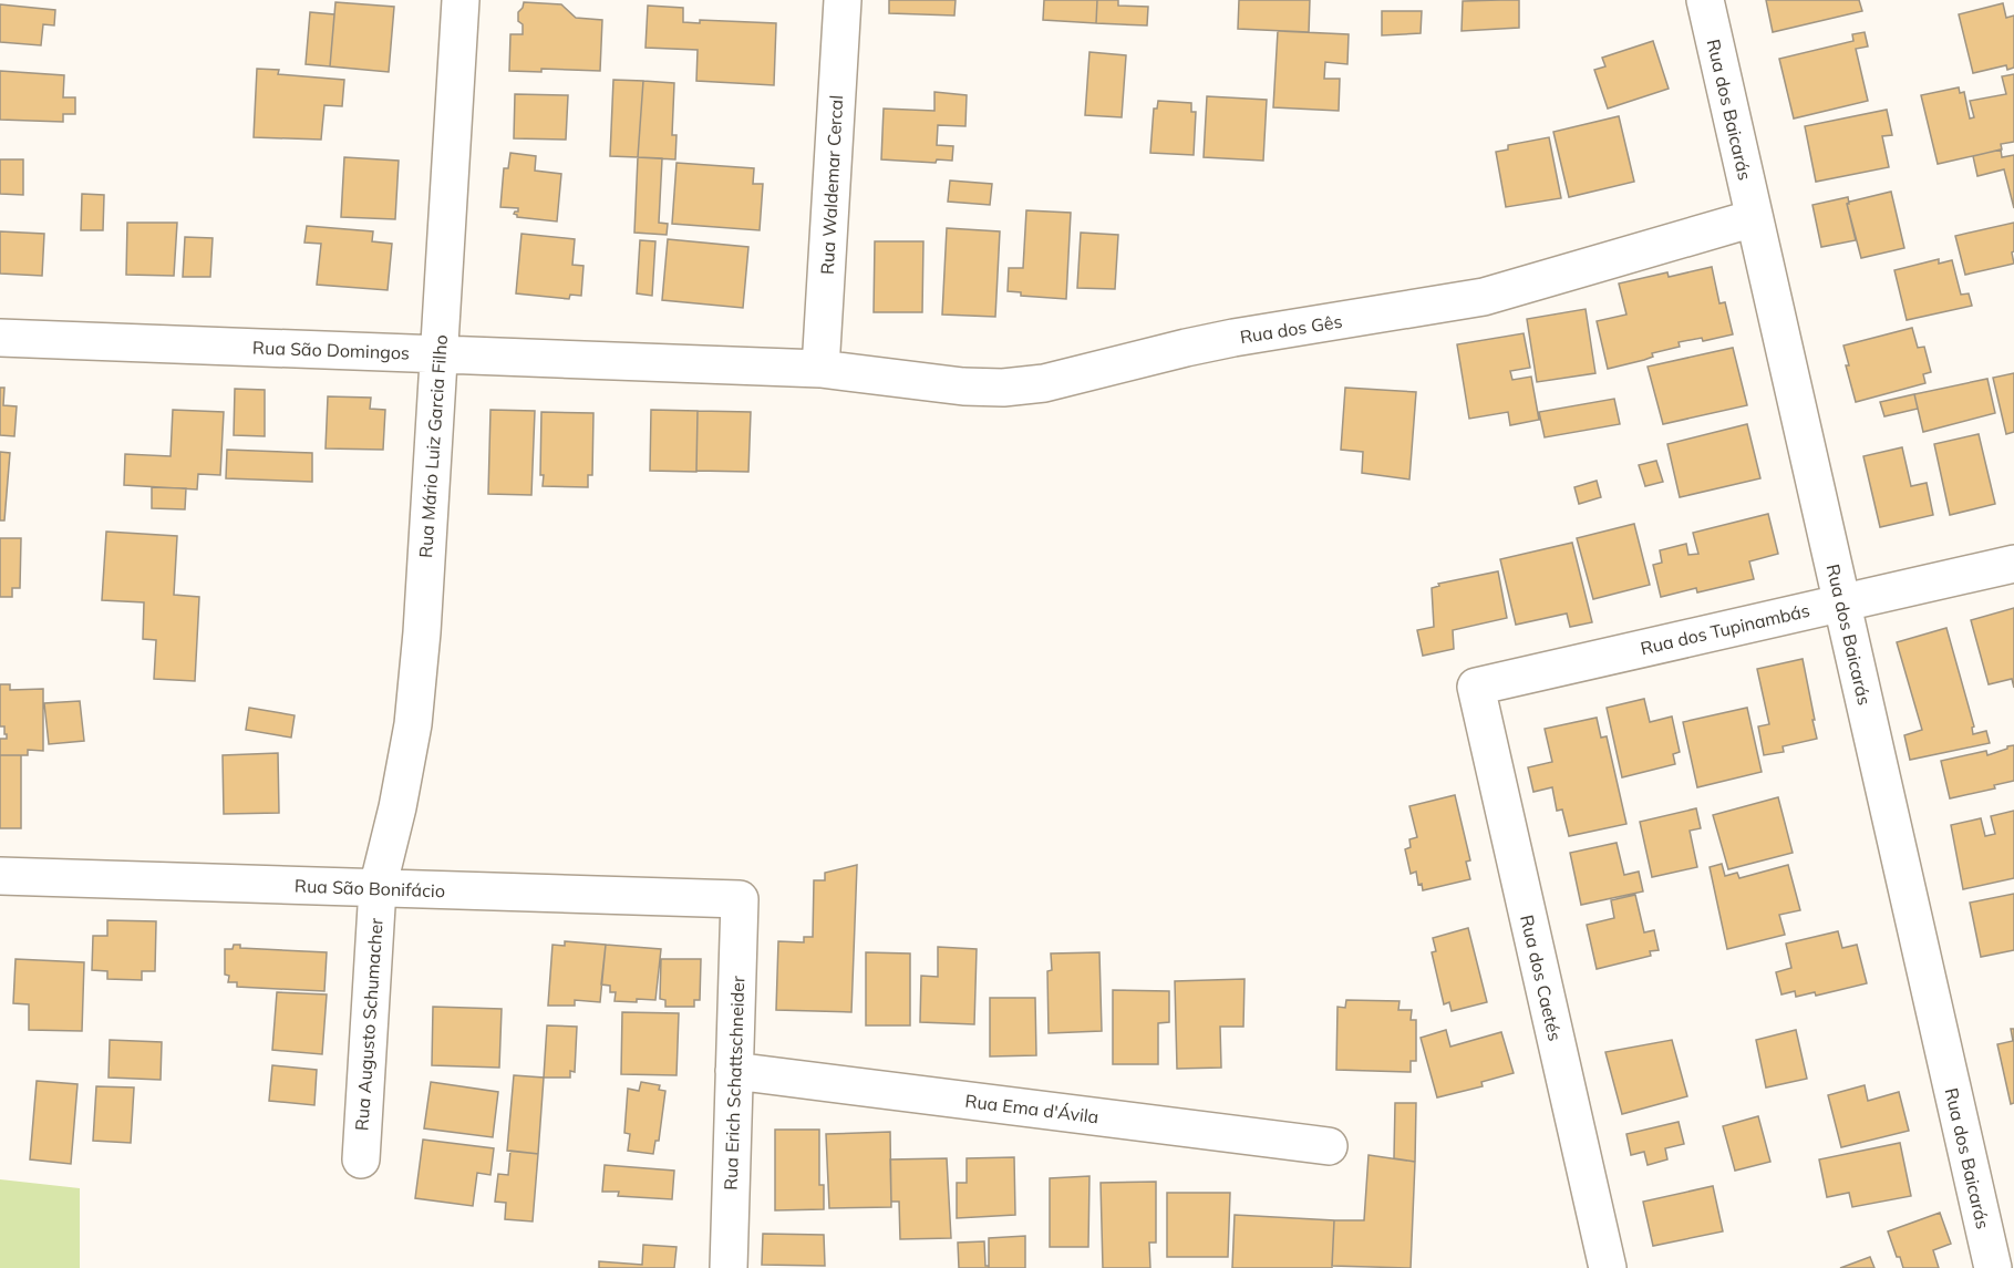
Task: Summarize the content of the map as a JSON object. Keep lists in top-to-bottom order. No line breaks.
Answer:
{"streets":{"street":["Rua dos Baicarás","Rua Waldemar Cercal","Rua dos Gês","Rua São Domingos","Rua Mário Luiz Garcia Filho","Rua dos Tupinambás","Rua São Bonifácio","Rua dos Caetés","Rua Augusto Schumacher","Rua Erich Schattschneider","Rua Ema d'Ávila"]},"crossings":[["Rua dos Baicarás","Rua dos Gês"],["Rua dos Baicarás","Rua dos Tupinambás"],["Rua Waldemar Cercal","Rua dos Gês"],["Rua Waldemar Cercal","Rua São Domingos"],["Rua dos Gês","Rua São Domingos"],["Rua São Domingos","Rua Mário Luiz Garcia Filho"],["Rua Mário Luiz Garcia Filho","Rua São Bonifácio"],["Rua Mário Luiz Garcia Filho","Rua Augusto Schumacher"],["Rua dos Tupinambás","Rua dos Caetés"],["Rua São Bonifácio","Rua Augusto Schumacher"],["Rua São Bonifácio","Rua Erich Schattschneider"],["Rua Erich Schattschneider","Rua Ema d'Ávila"]]}
